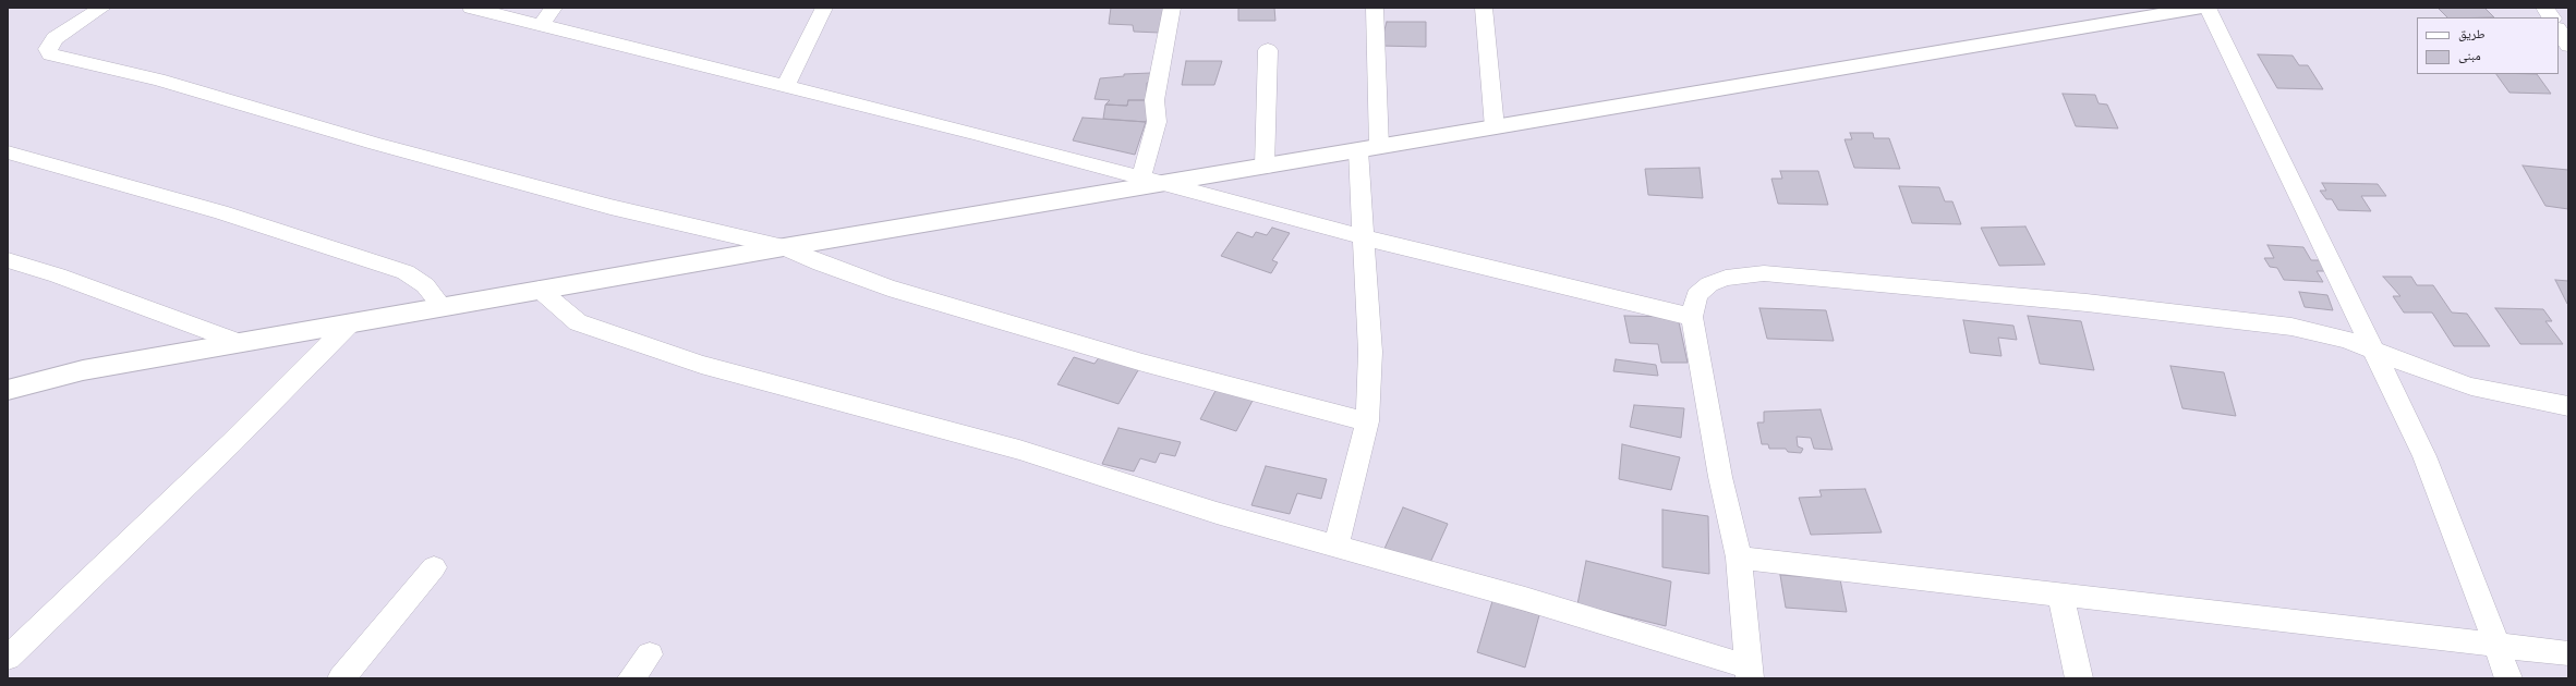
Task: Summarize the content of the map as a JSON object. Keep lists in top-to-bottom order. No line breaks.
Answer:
{"legend":["طريق","مبنى"]}
